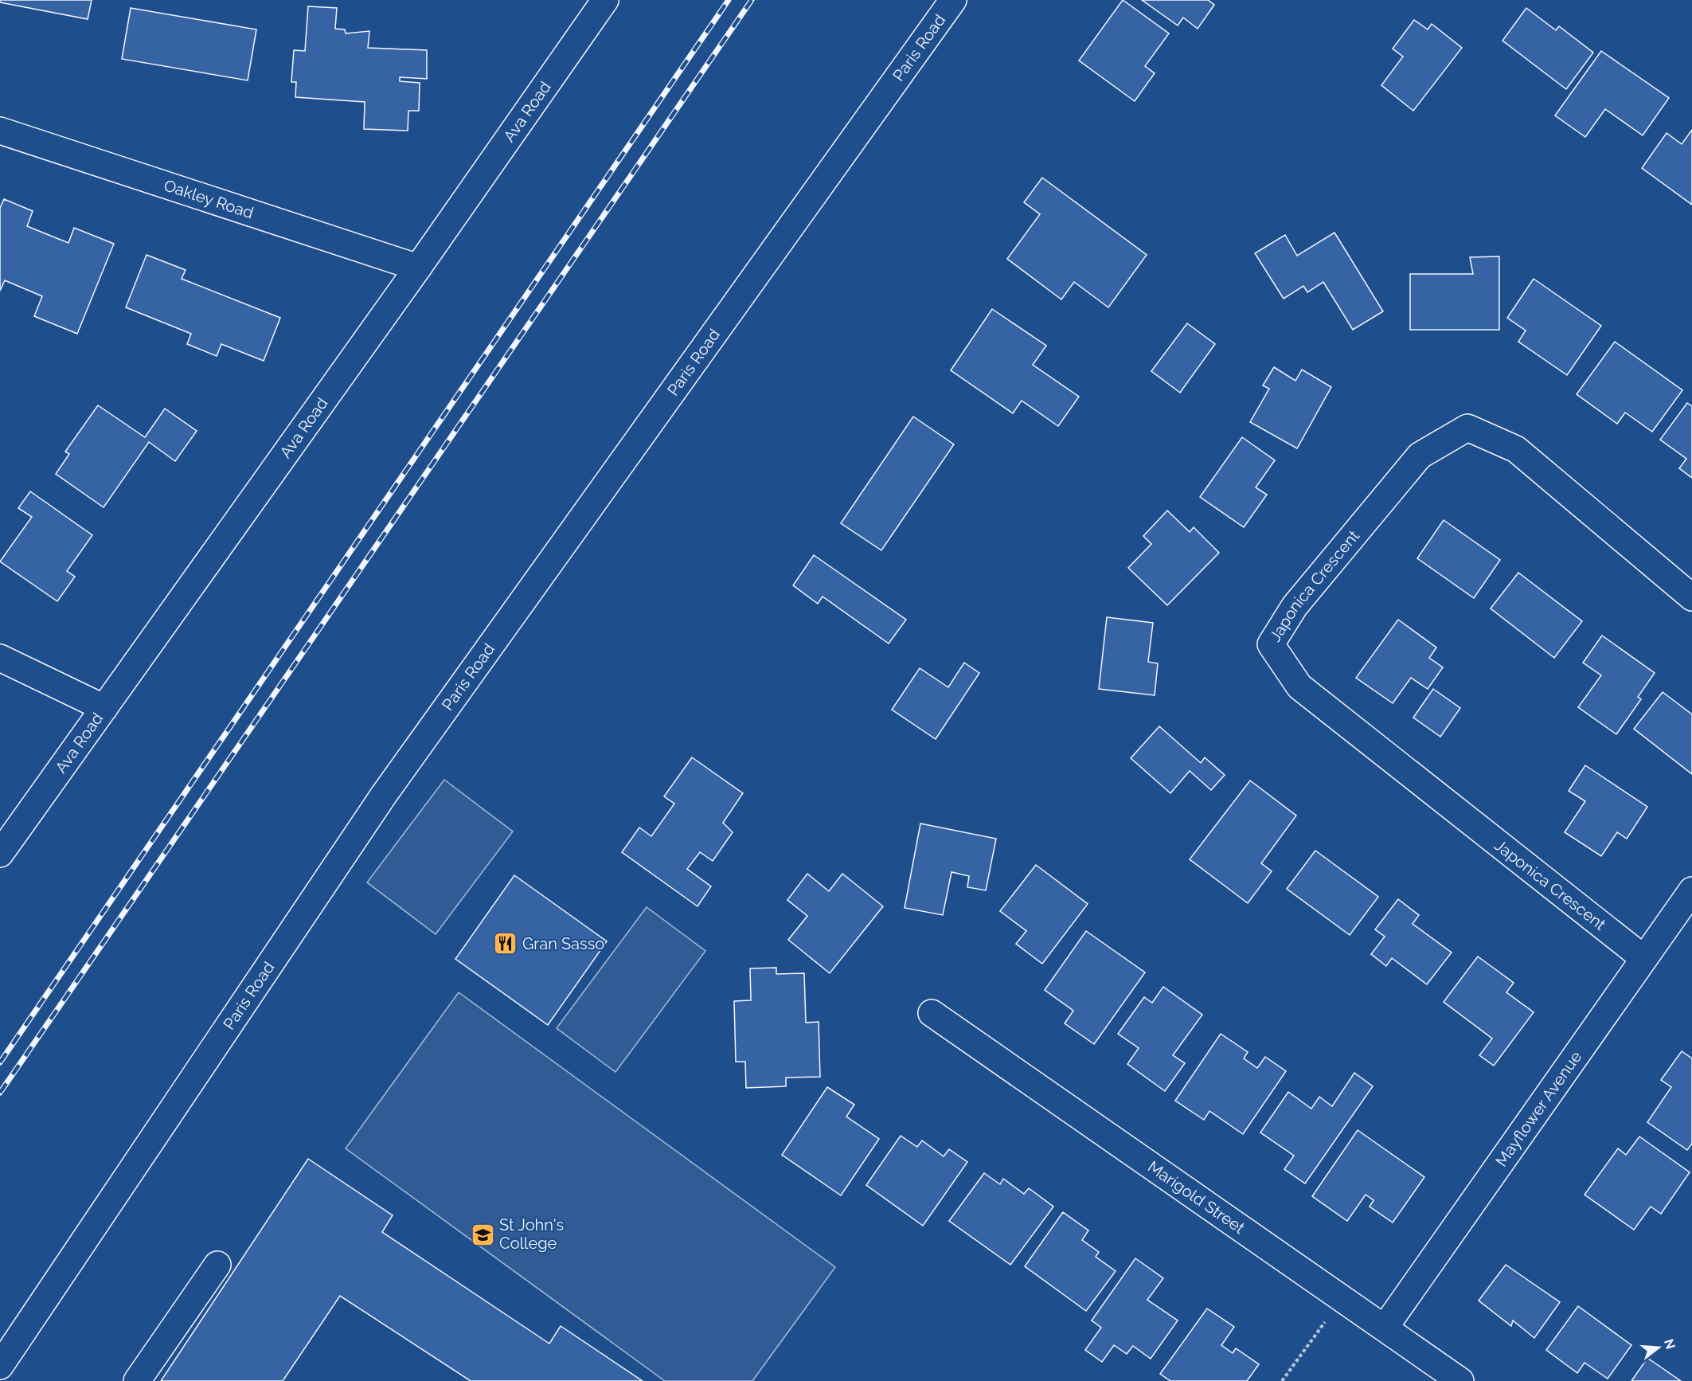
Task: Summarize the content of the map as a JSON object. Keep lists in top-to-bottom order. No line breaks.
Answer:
{"streets":{"street":["Paris Road","Ava Road","Oakley Road","Japonica Crescent","Mayflower Avenue","Marigold Street"]},"crossings":[["Ava Road","Oakley Road"],["Japonica Crescent","Mayflower Avenue"],["Mayflower Avenue","Marigold Street"]],"places":{"restaurant":["Gran Sasso"],"school or university":["St John's College"]},"north":"right"}
